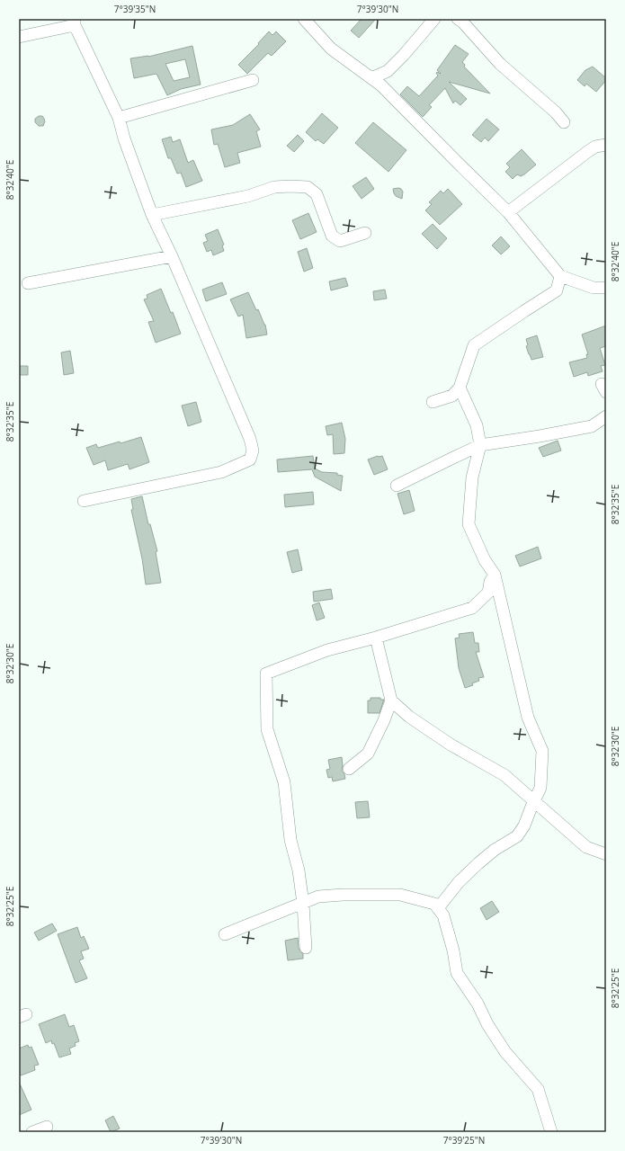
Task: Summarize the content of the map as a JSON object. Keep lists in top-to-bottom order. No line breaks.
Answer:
{"coordinates":["7°39'35\"N","7°39'30\"N","8°32'40\"E","8°32'35\"E","8°32'30\"E","8°32'25\"E","7°39'25\"N"]}
